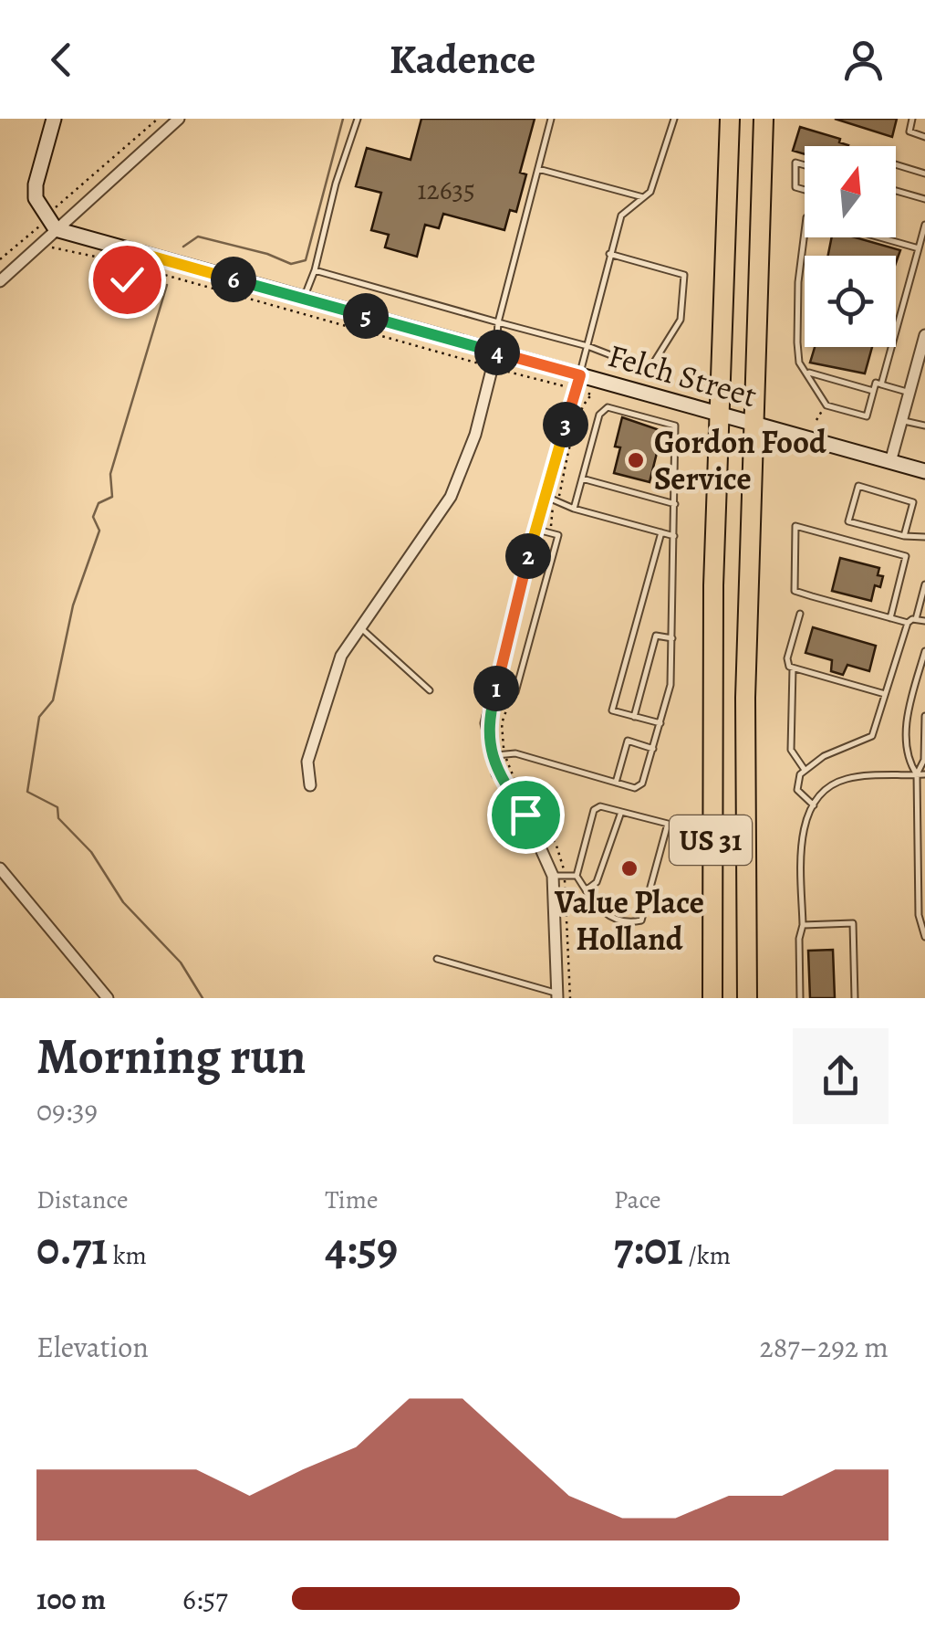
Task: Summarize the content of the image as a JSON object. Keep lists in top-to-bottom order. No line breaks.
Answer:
{"streets":{"highway":["US 31"],"street":["Felch Street"]},"crossings":[["Felch Street","US 31"]],"places":["Gordon Food Service","Value Place Holland"],"house_numbers":["12635"],"north":"top","page":{"header":"Kadence","pins":["6","5","4","3","2","1"],"heading":["Morning run","09:39"],"stats":[["Distance","0.71 km"],["Time","4:59"],["Pace","7:01 /km"]],"chart":["Elevation","287–292 m"],"list":[{"name":"100 m","note":"6:57"}]}}
